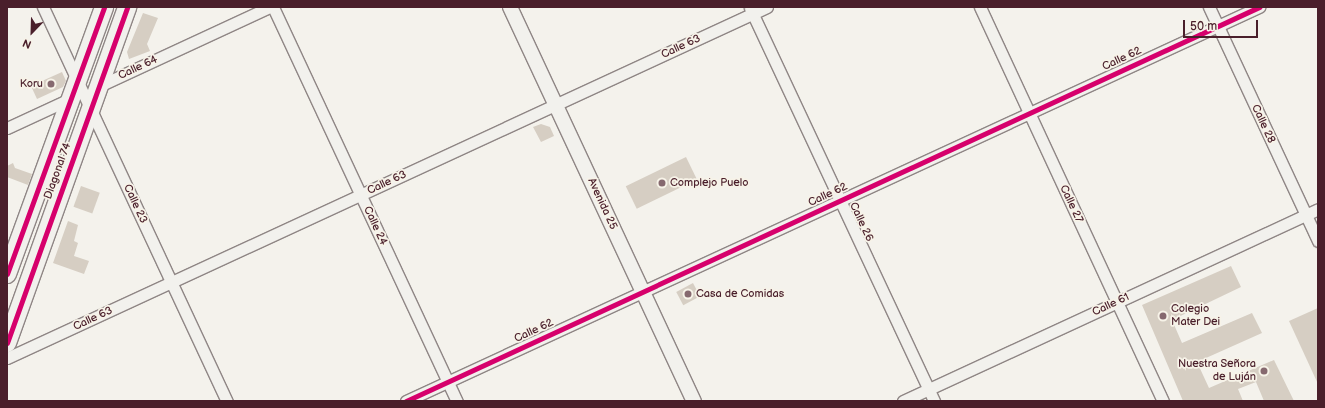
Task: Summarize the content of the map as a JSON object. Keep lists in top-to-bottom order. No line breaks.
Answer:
{"streets":{"main road":["Diagonal 74"],"street":["Calle 63","Calle 62","Calle 64","Calle 28","Calle 23","Avenida 25","Calle 27","Calle 26","Calle 24","Calle 61"]},"crossings":[["Calle 63","Calle 23"],["Calle 63","Avenida 25"],["Calle 63","Calle 26"],["Calle 63","Calle 24"],["Calle 62","Calle 28"],["Calle 62","Avenida 25"],["Calle 62","Calle 27"],["Calle 62","Calle 26"],["Calle 62","Calle 24"],["Calle 64","Diagonal 74"],["Calle 28","Calle 61"],["Diagonal 74","Calle 23"],["Calle 27","Calle 61"],["Calle 26","Calle 61"]],"places":["Koru","Complejo Puelo","Casa de Comidas","Colegio Mater Dei","Nuestra Señora de Luján"],"scale_bar":"50 m","north":"bottom left"}
